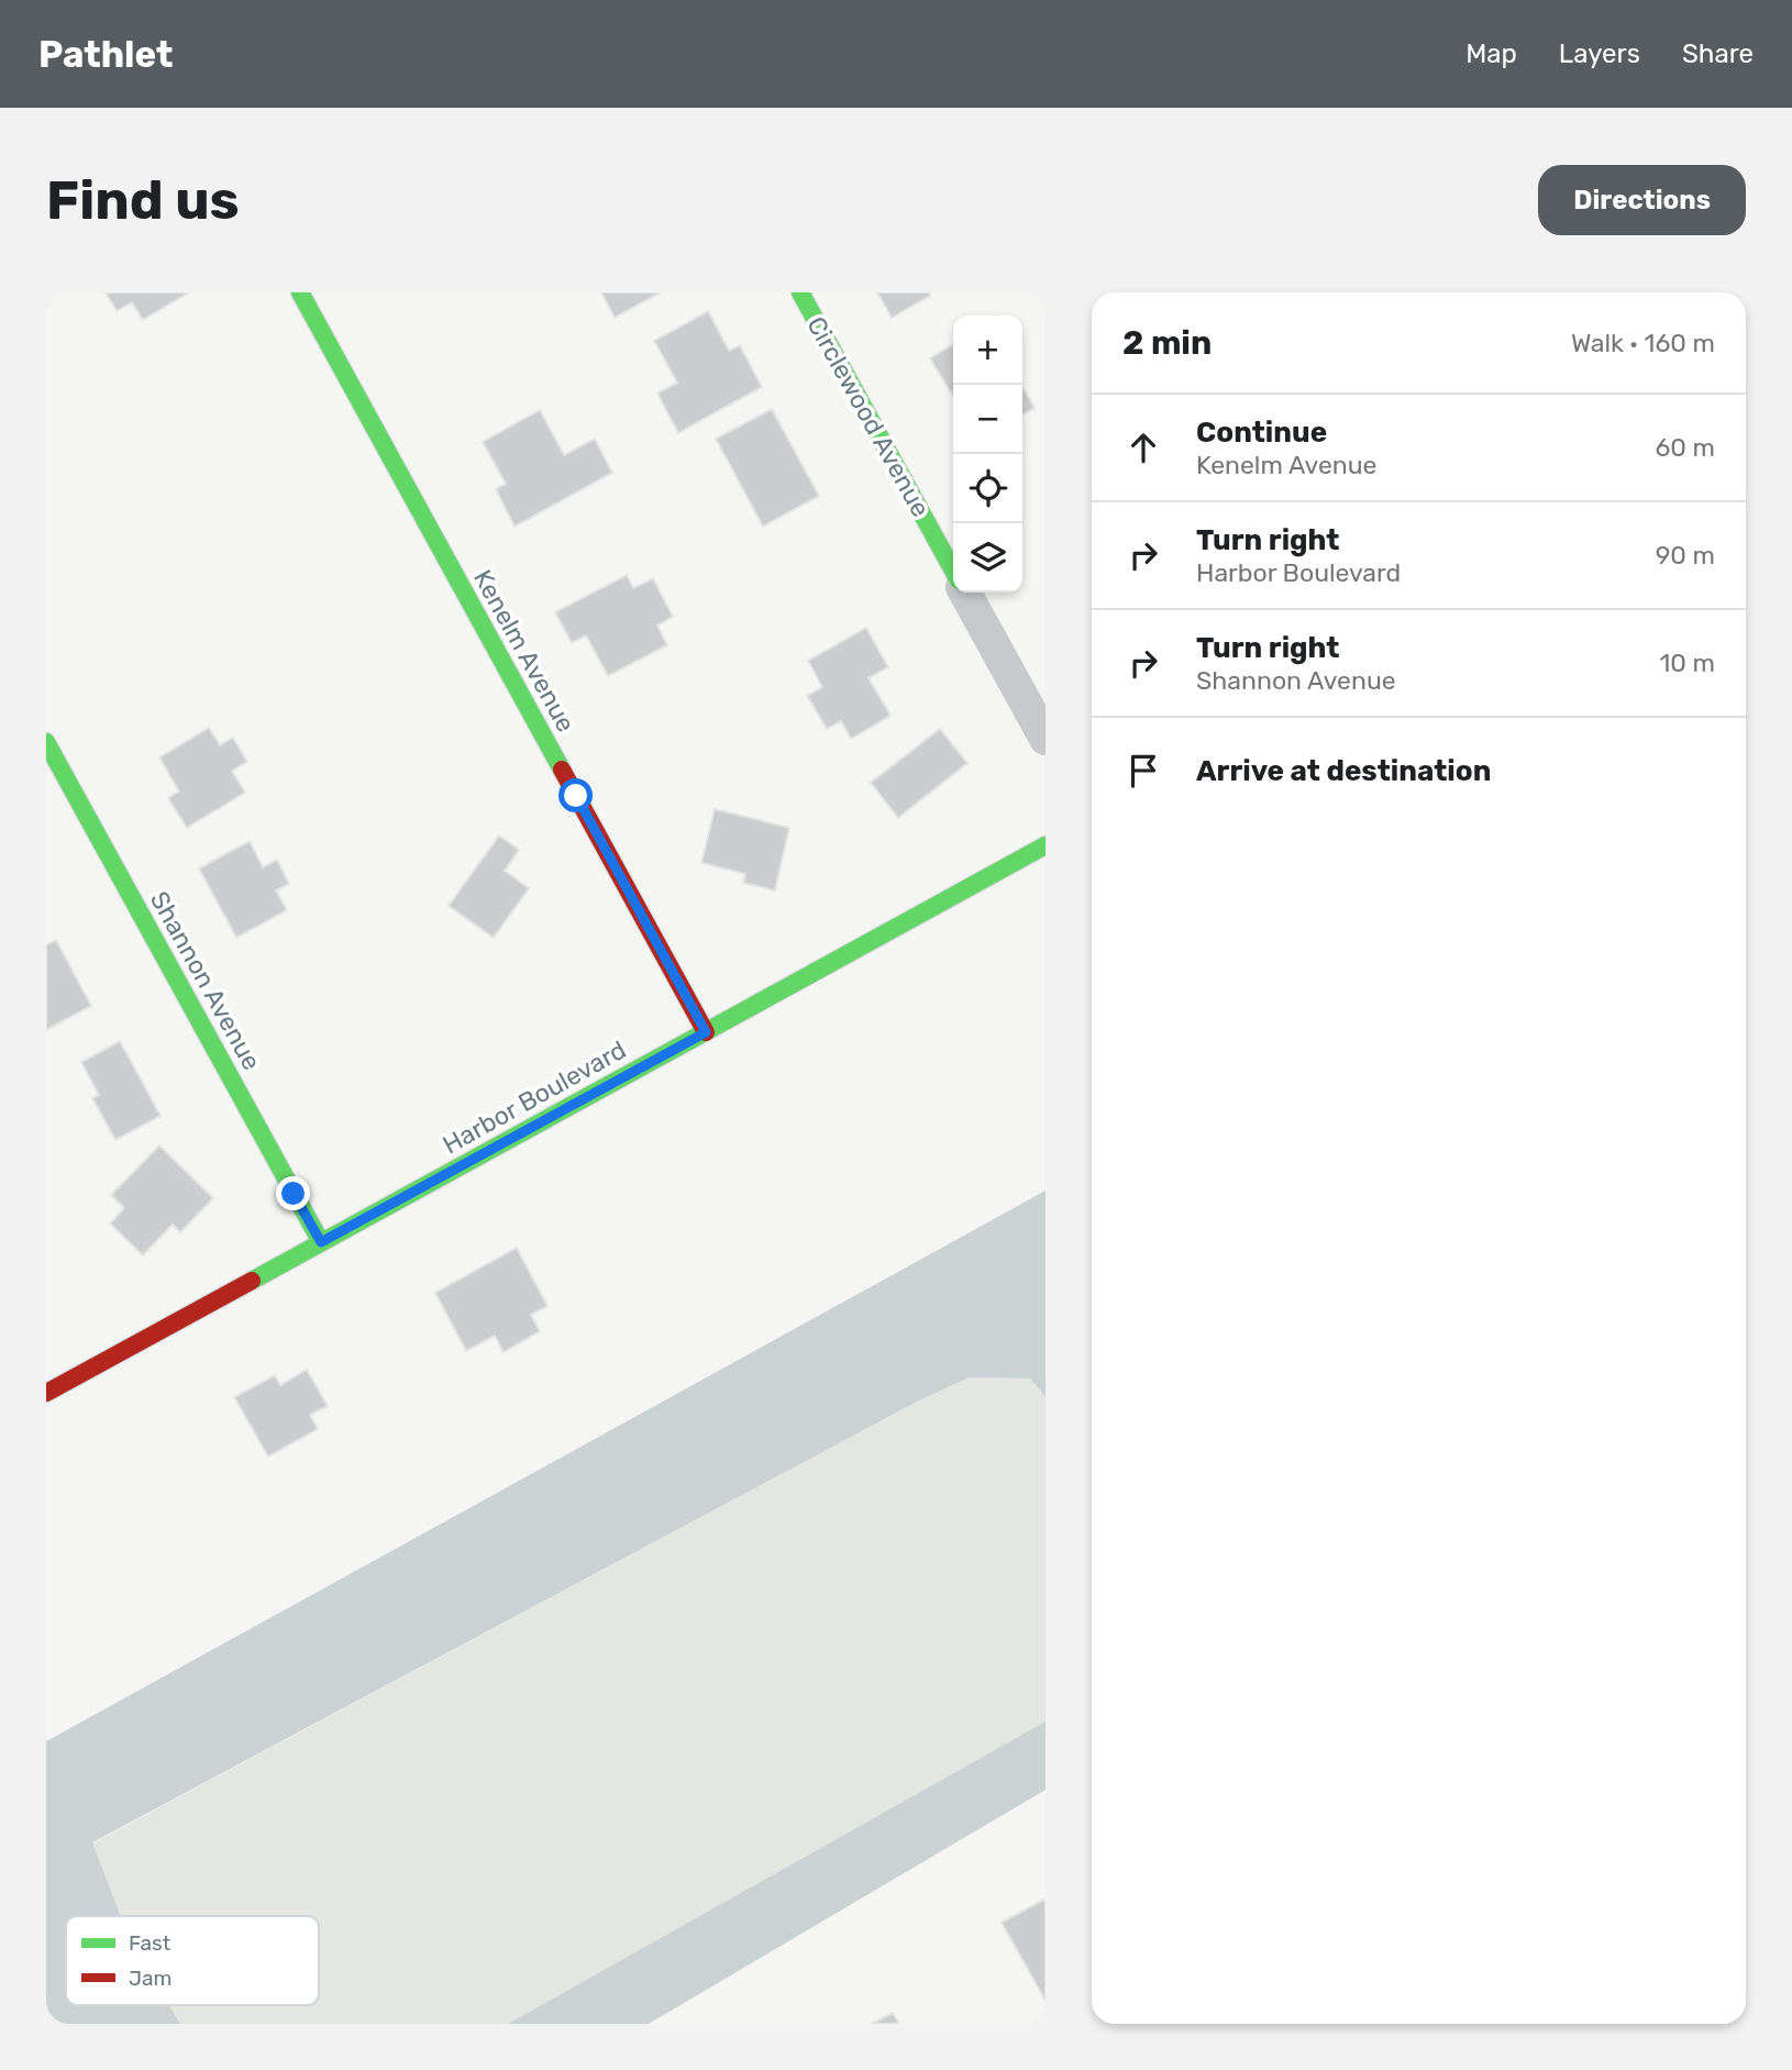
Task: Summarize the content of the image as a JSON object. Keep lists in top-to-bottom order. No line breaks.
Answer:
{"streets":{"street":["Circlewood Avenue","Kenelm Avenue","Shannon Avenue","Harbor Boulevard"]},"crossings":[["Kenelm Avenue","Harbor Boulevard"],["Shannon Avenue","Harbor Boulevard"]],"legend":["Fast","Jam"],"page":{"header":"Pathlet","nav":["Map","Layers","Share"],"buttons":"Directions","title":"Find us","heading":["2 min","Walk · 160 m"],"map_buttons":["+","−"],"list":[["Continue","Kenelm Avenue","60 m"],["Turn right","Harbor Boulevard","90 m"],["Turn right","Shannon Avenue","10 m"],"Arrive at destination"]}}
